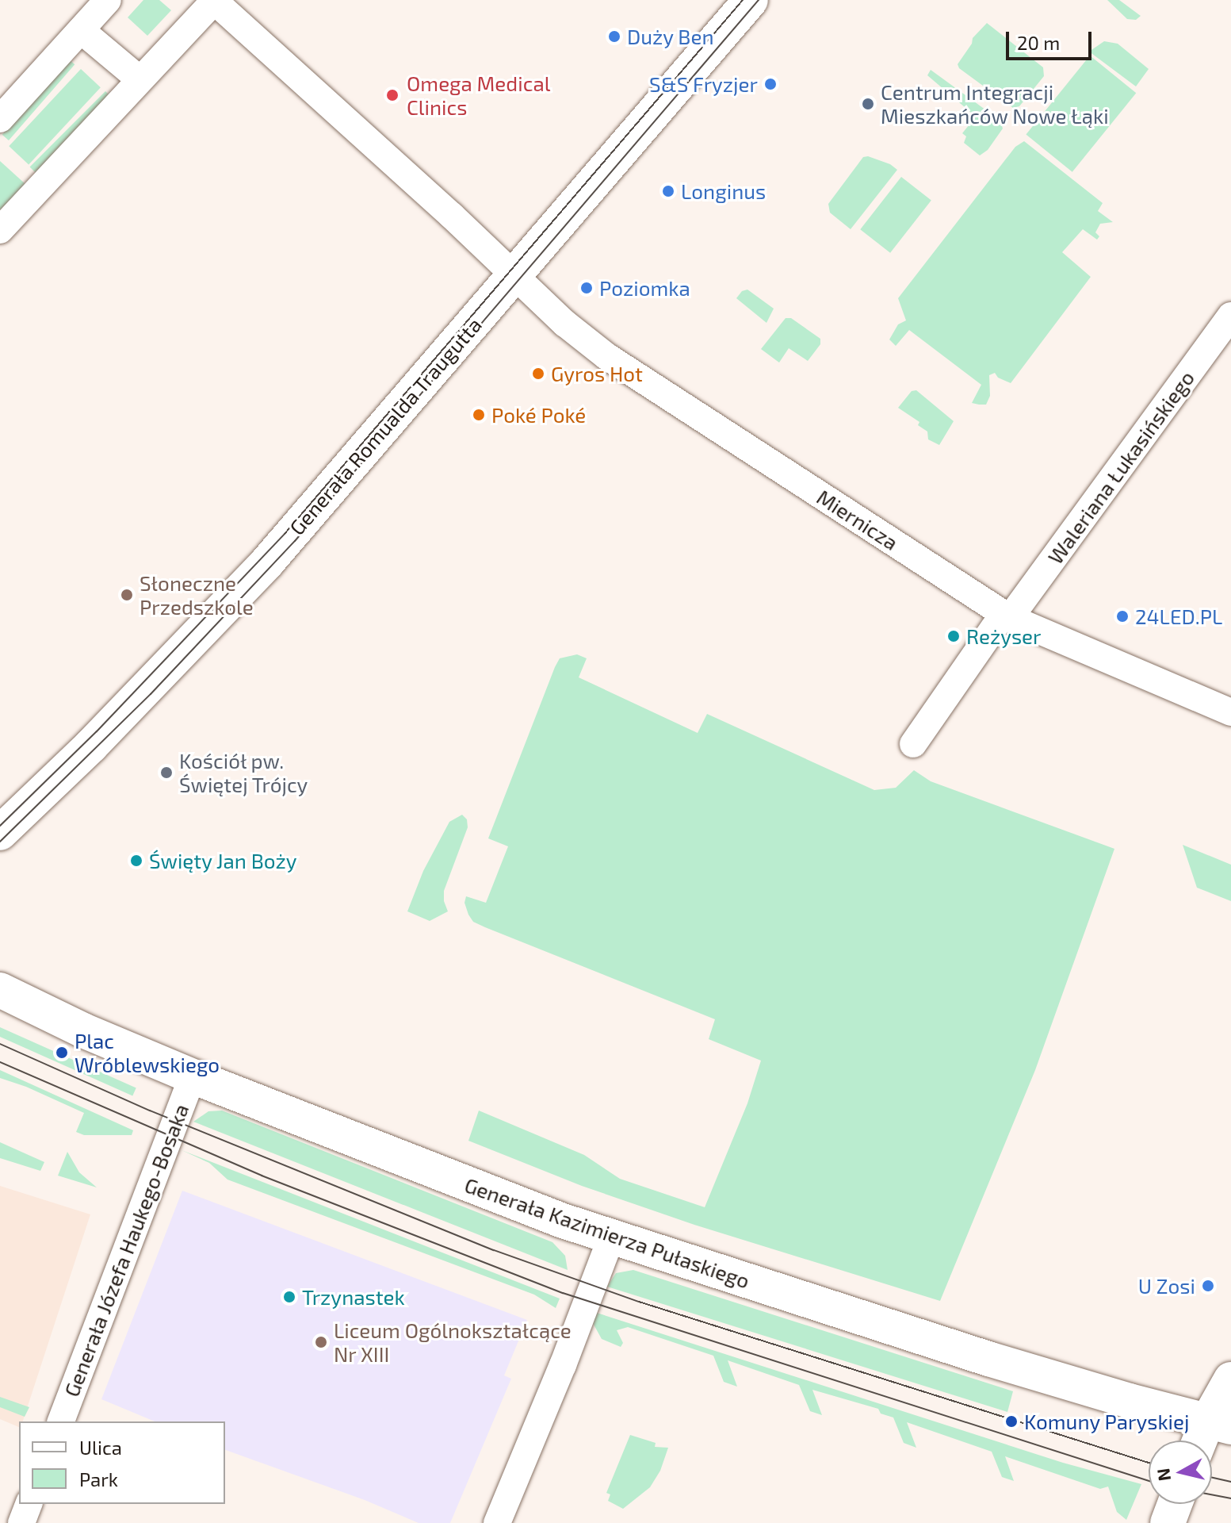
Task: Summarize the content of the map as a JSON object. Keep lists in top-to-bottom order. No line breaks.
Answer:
{"streets":{"main road":["Generała Romualda Traugutta","Generała Kazimierza Pułaskiego"],"street":["Waleriana Łukasińskiego","Miernicza","Generała Józefa Haukego-Bosaka"]},"crossings":[["Generała Romualda Traugutta","Miernicza"],["Waleriana Łukasińskiego","Miernicza"],["Generała Kazimierza Pułaskiego","Generała Józefa Haukego-Bosaka"]],"places":["Duży Ben","S&S Fryzjer","Omega Medical Clinics","Centrum Integracji Mieszkańców Nowe Łąki","Longinus","Poziomka","Gyros Hot","Poké Poké","Słoneczne Przedszkole","24LED.PL","Reżyser","Kościół pw. Świętej Trójcy","Święty Jan Boży","Plac Wróblewskiego","U Zosi","Trzynastek","Liceum Ogólnokształcące Nr XIII","Komuny Paryskiej"],"legend":["Ulica","Park"],"scale_bar":"20 m","north":"left"}
